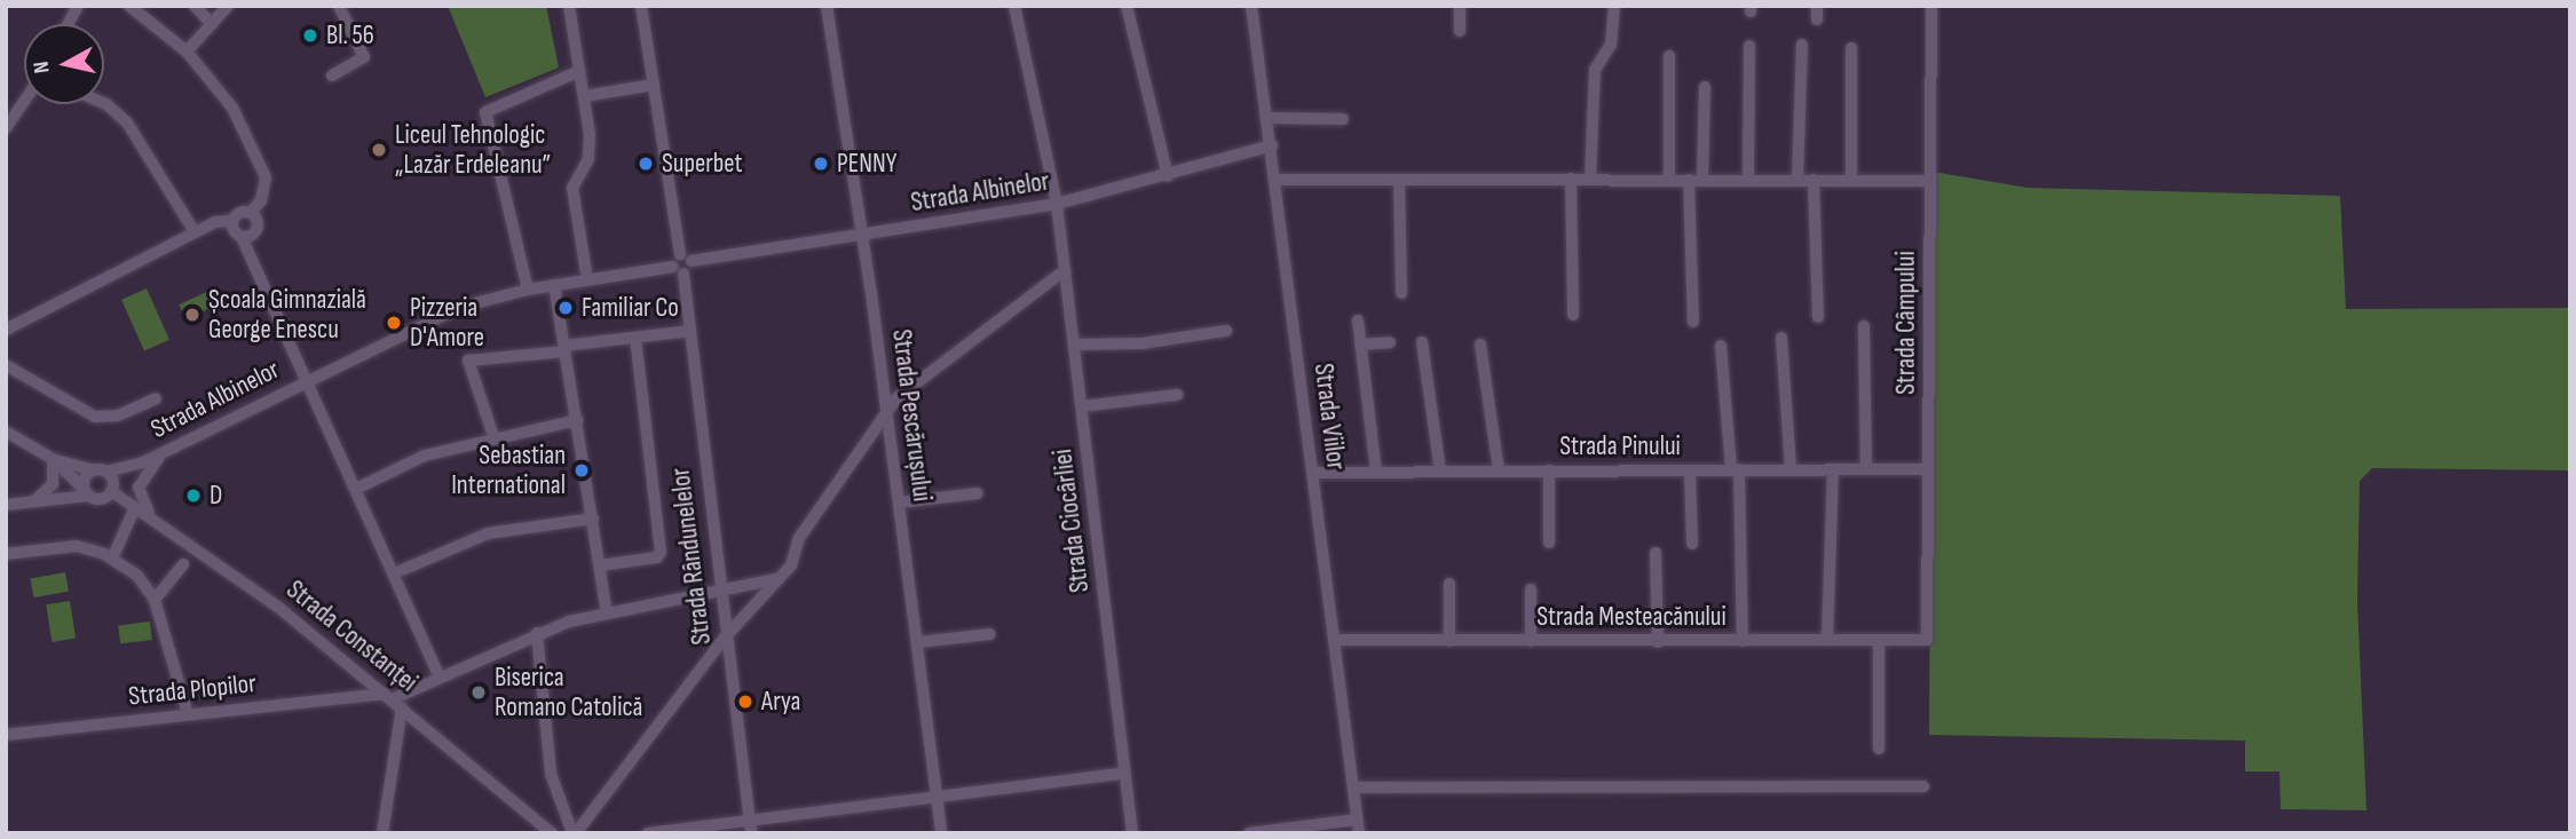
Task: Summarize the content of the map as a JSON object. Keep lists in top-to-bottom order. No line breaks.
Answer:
{"streets":{"street":["Strada Albinelor","Strada Câmpului","Strada Pescărușului","Strada Viilor","Strada Pinului","Strada Ciocârliei","Strada Rândunelelor","Strada Mesteacănului","Strada Constanței","Strada Plopilor"]},"crossings":[["Strada Albinelor","Strada Pescărușului"],["Strada Albinelor","Strada Viilor"],["Strada Albinelor","Strada Ciocârliei"],["Strada Albinelor","Strada Rândunelelor"],["Strada Albinelor","Strada Constanței"],["Strada Câmpului","Strada Pinului"],["Strada Câmpului","Strada Mesteacănului"],["Strada Viilor","Strada Pinului"],["Strada Viilor","Strada Mesteacănului"],["Strada Constanței","Strada Plopilor"]],"places":["Bl. 56","Liceul Tehnologic „Lazăr Erdeleanu”","Superbet","PENNY","Familiar Co","Școala Gimnazială George Enescu","Pizzeria D'Amore","Sebastian International","D","Biserica Romano Catolică","Arya"],"north":"left"}
